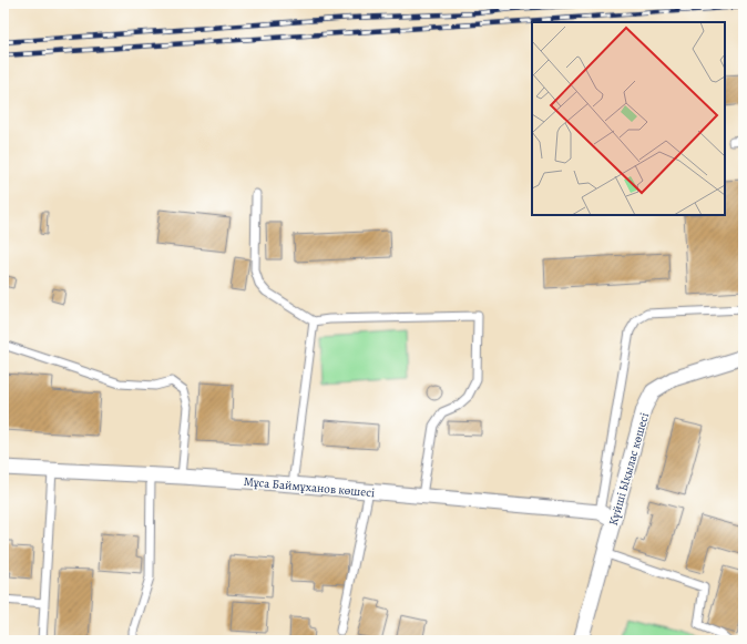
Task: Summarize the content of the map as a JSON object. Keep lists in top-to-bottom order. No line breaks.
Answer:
{"streets":{"street":["Күйші Ықылас көшесі","Мұса Баймұханов көшесі"]},"crossings":[["Күйші Ықылас көшесі","Мұса Баймұханов көшесі"]]}
